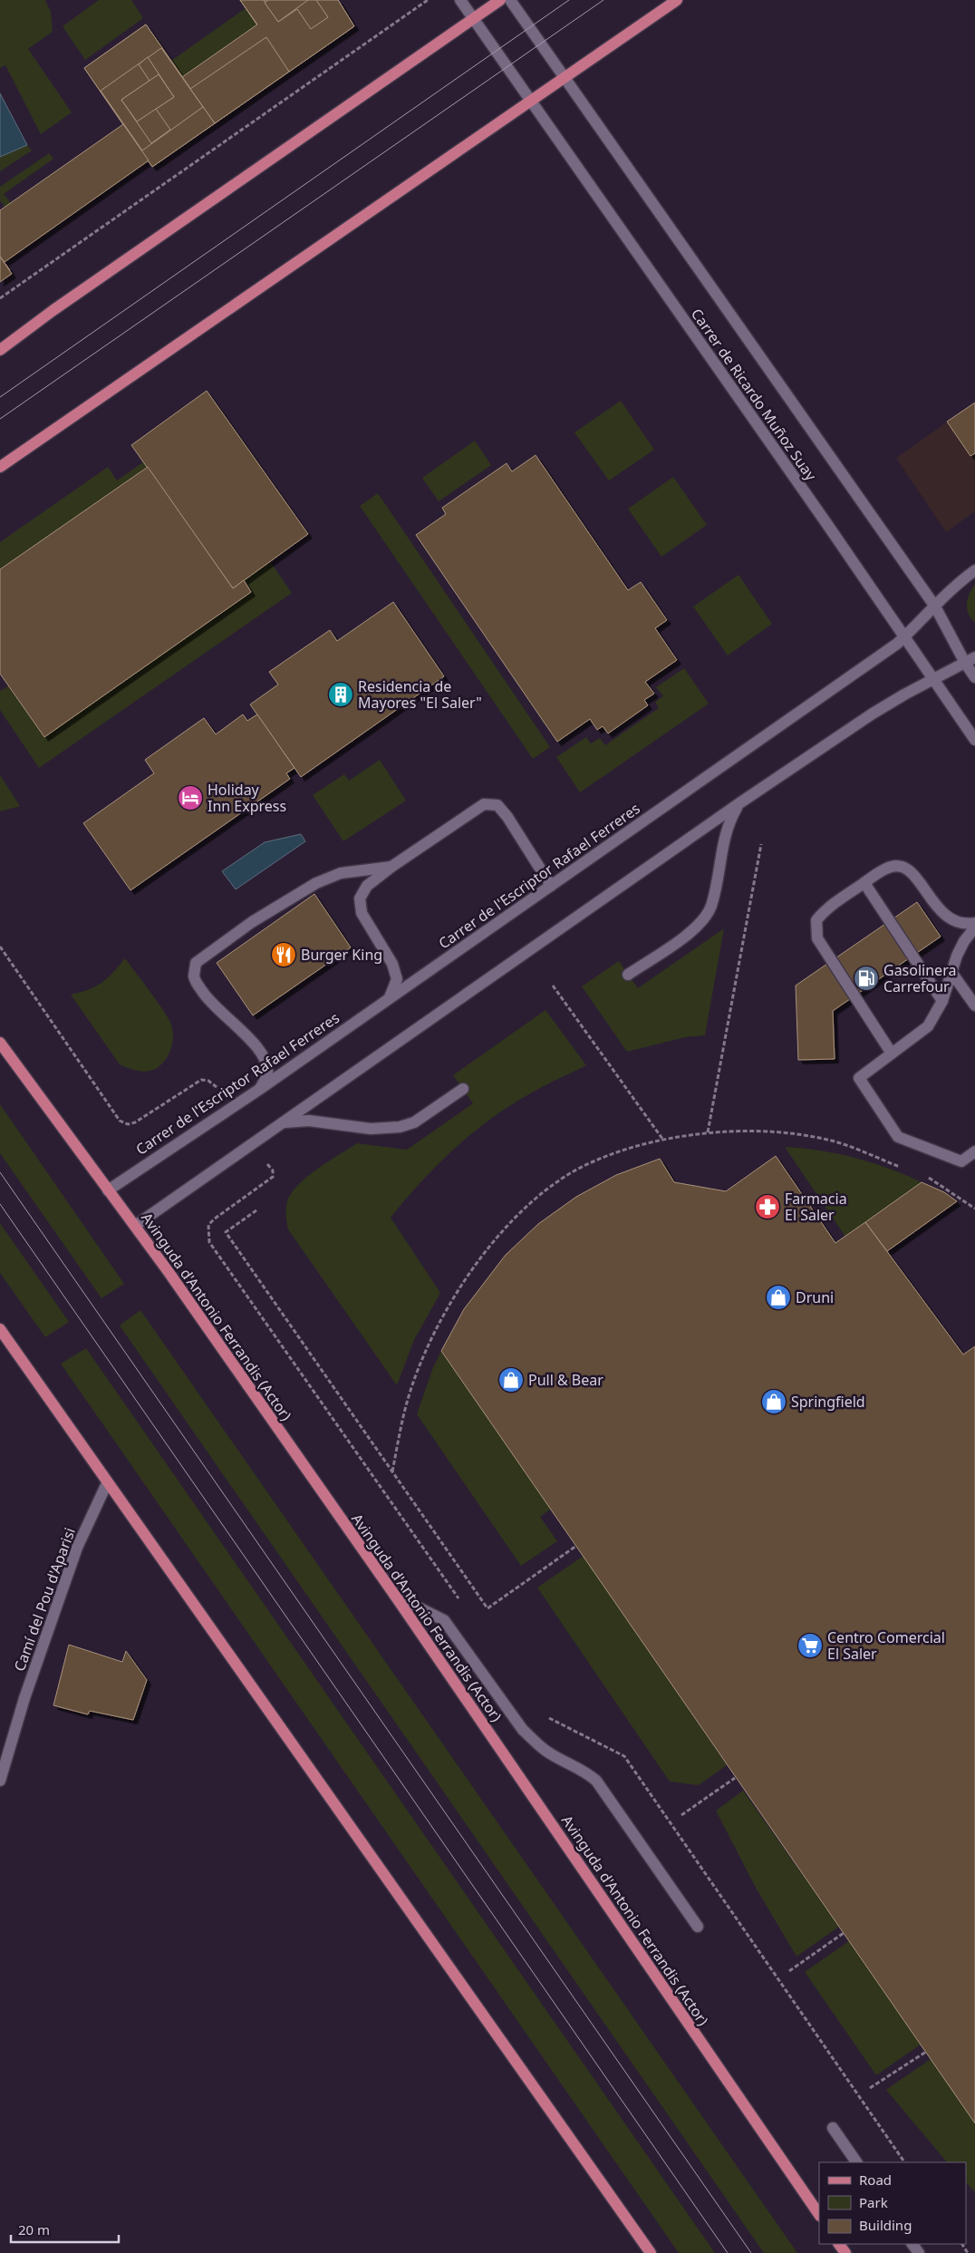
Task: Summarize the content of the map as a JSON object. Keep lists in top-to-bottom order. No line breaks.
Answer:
{"streets":{"main road":["Avinguda d'Antonio Ferrandis (Actor)"],"street":["Carrer de Ricardo Muñoz Suay","Carrer de l'Escriptor Rafael Ferreres","Camí del Pou d'Aparisi"]},"crossings":[["Carrer de Ricardo Muñoz Suay","Carrer de l'Escriptor Rafael Ferreres"],["Carrer de l'Escriptor Rafael Ferreres","Avinguda d'Antonio Ferrandis (Actor)"]],"places":{"building":["Residencia de Mayores \"El Saler\""],"hotel":["Holiday Inn Express"],"restaurant":["Burger King"],"fuel station":["Gasolinera Carrefour"],"pharmacy":["Farmacia El Saler"],"shop":["Druni","Pull & Bear","Springfield"],"supermarket":["Centro Comercial El Saler"]},"legend":["Road","Park","Building"],"scale_bar":"20 m"}
